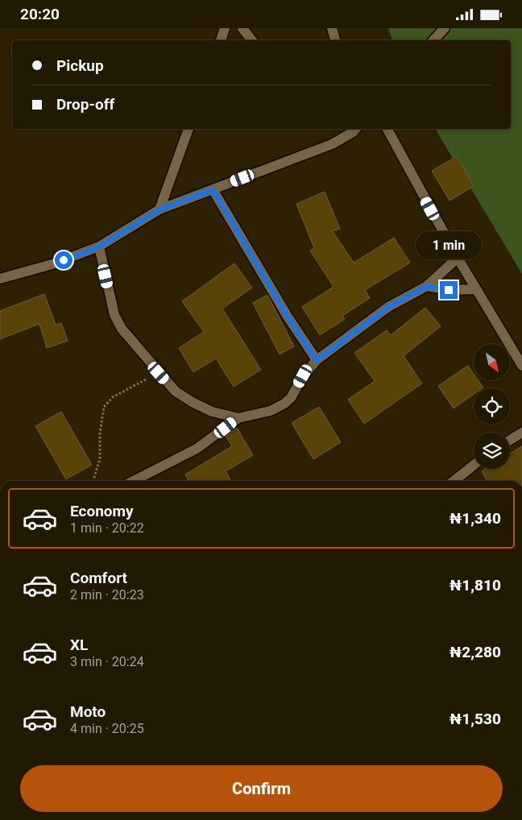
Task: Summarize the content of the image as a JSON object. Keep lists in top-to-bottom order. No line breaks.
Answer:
{"north":"bottom right","page":{"status":"20:20","banner":["Pickup","Drop-off"],"bubble":"1 min","list":[{"name":"Economy","note":"1 min · 20:22","value":"₦1,340"},{"name":"Comfort","note":"2 min · 20:23","value":"₦1,810"},{"name":"XL","note":"3 min · 20:24","value":"₦2,280"},{"name":"Moto","note":"4 min · 20:25","value":"₦1,530"}],"buttons":"Confirm"}}
